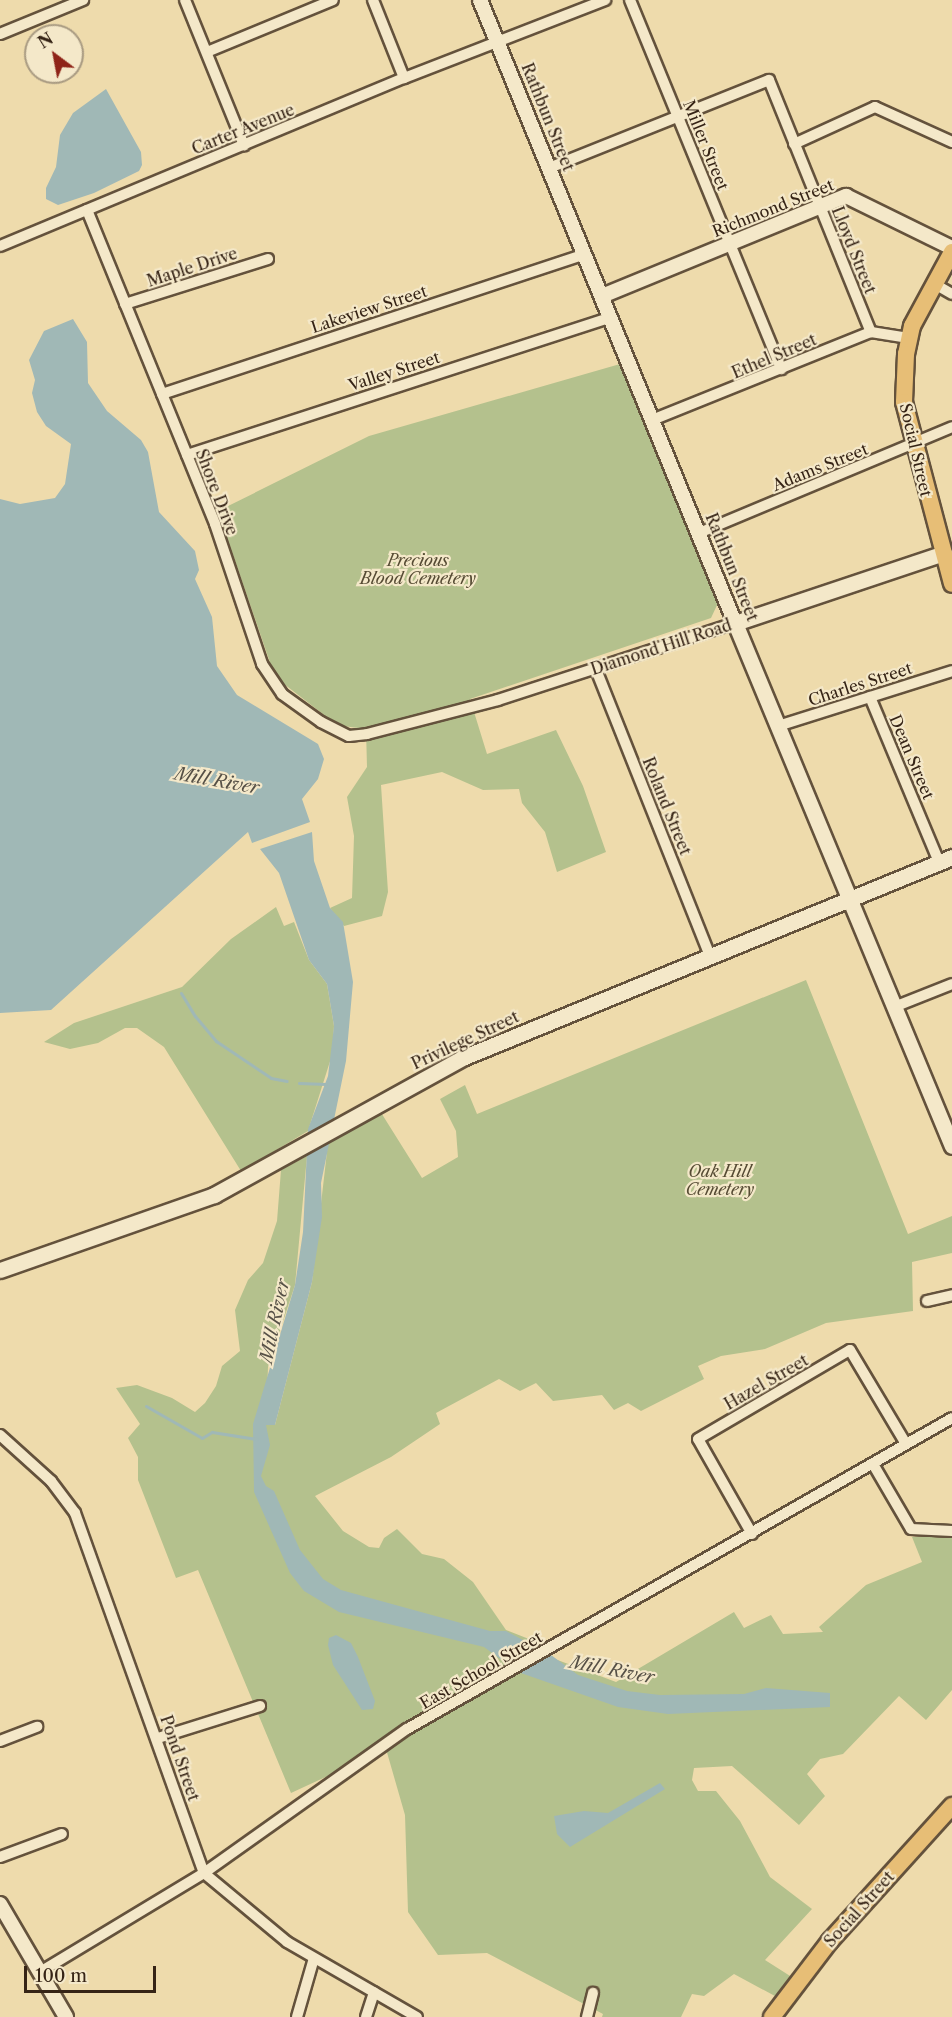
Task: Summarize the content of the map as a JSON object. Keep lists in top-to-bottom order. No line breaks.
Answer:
{"streets":{"main road":["Rathbun Street","Social Street","Diamond Hill Road","Privilege Street"],"street":["Carter Avenue","Miller Street","Richmond Street","Lloyd Street","Maple Drive","Lakeview Street","Ethel Street","Valley Street","Adams Street","Shore Drive","Charles Street","Dean Street","Roland Street","Hazel Street","East School Street","Pond Street"]},"crossings":[["Rathbun Street","Carter Avenue"],["Rathbun Street","Richmond Street"],["Rathbun Street","Lakeview Street"],["Rathbun Street","Ethel Street"],["Rathbun Street","Valley Street"],["Rathbun Street","Adams Street"],["Rathbun Street","Diamond Hill Road"],["Rathbun Street","Charles Street"],["Rathbun Street","Privilege Street"],["Carter Avenue","Shore Drive"],["Miller Street","Richmond Street"],["Miller Street","Lloyd Street"],["Miller Street","Ethel Street"],["Richmond Street","Lloyd Street"],["Richmond Street","Social Street"],["Lloyd Street","Ethel Street"],["Maple Drive","Shore Drive"],["Lakeview Street","Shore Drive"],["Valley Street","Shore Drive"],["Social Street","Adams Street"],["Social Street","Diamond Hill Road"],["Shore Drive","Diamond Hill Road"],["Diamond Hill Road","Roland Street"],["Charles Street","Dean Street"],["Dean Street","Privilege Street"],["Roland Street","Privilege Street"],["Hazel Street","East School Street"],["East School Street","Pond Street"]],"water":["Mill River"],"parks":["Precious Blood Cemetery","Oak Hill Cemetery"],"scale_bar":"100 m","north":"top left"}
